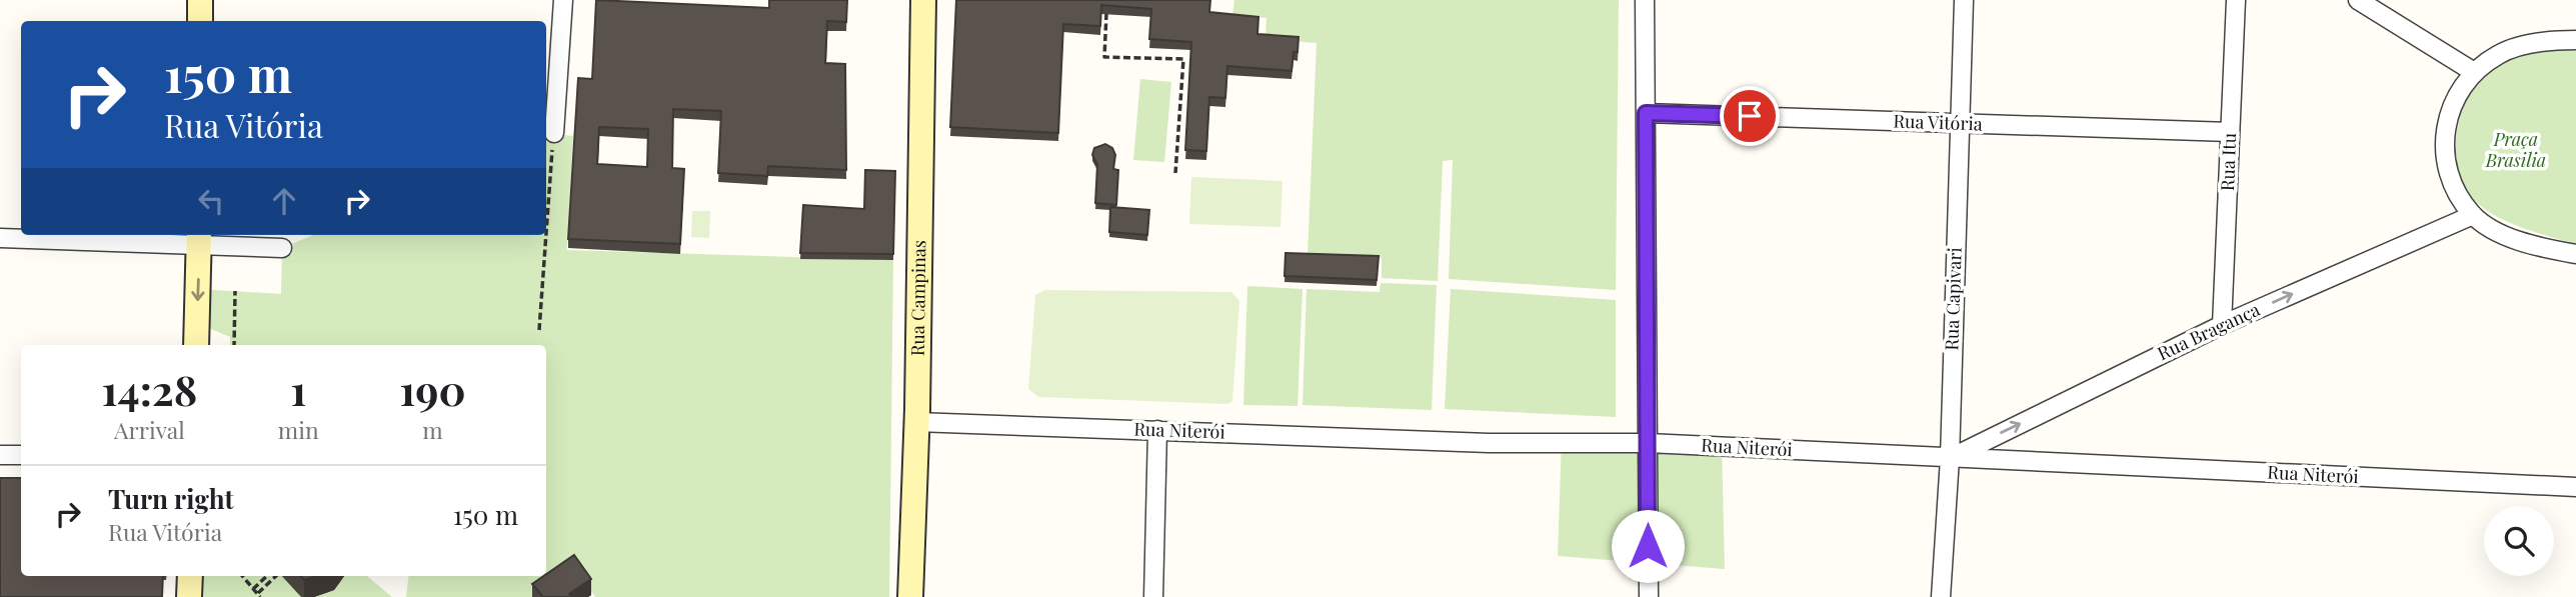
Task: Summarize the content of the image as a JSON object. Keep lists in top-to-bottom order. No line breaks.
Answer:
{"streets":{"street":["Rua Vitória","Rua Itu","Rua Campinas","Rua Capivari","Rua Bragança","Rua Niterói"]},"crossings":[["Rua Vitória","Rua Itu"],["Rua Vitória","Rua Capivari"],["Rua Itu","Rua Bragança"],["Rua Campinas","Rua Niterói"],["Rua Capivari","Rua Bragança"],["Rua Capivari","Rua Niterói"],["Rua Bragança","Rua Niterói"]],"one_way":["Rua Bragança"],"parks":["Praça Brasilia"],"page":{"turn":["150 m","Rua Vitória"],"eta":["14:28","Arrival","1","min","190","m"],"list":[{"name":"Turn right","note":"Rua Vitória","value":"150 m"}]}}
